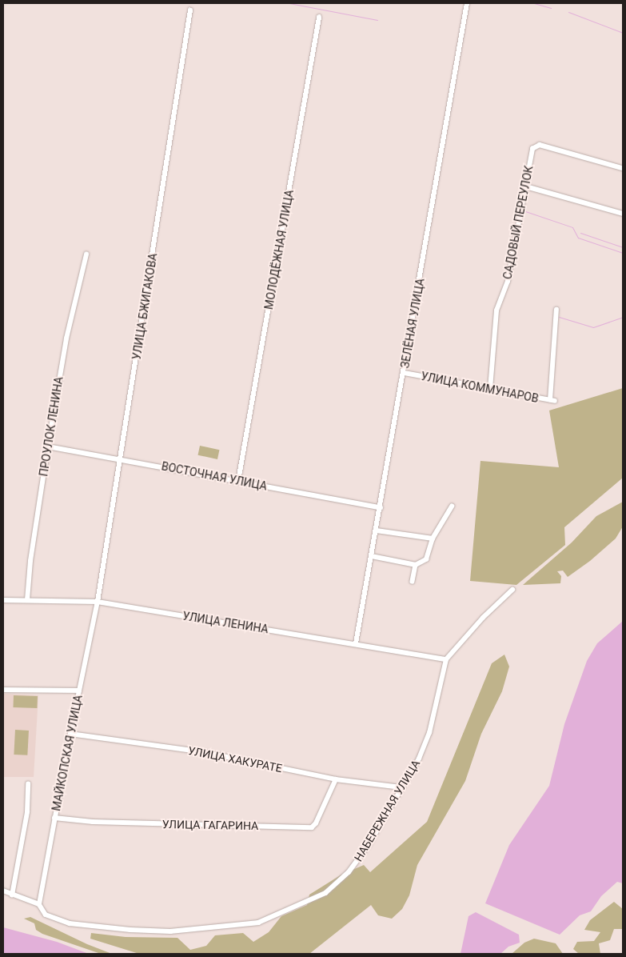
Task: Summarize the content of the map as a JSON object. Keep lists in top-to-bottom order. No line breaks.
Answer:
{"streets":{"street":["САДОВЫЙ ПЕРЕУЛОК","МОЛОДЁЖНАЯ УЛИЦА","УЛИЦА БЖИГАКОВА","ЗЕЛЁНАЯ УЛИЦА","УЛИЦА КОММУНАРОВ","ПРОУЛОК ЛЕНИНА","ВОСТОЧНАЯ УЛИЦА","УЛИЦА ЛЕНИНА","МАЙКОПСКАЯ УЛИЦА","УЛИЦА ХАКУРАТЕ","НАБЕРЕЖНАЯ УЛИЦА","УЛИЦА ГАГАРИНА"]},"crossings":[["САДОВЫЙ ПЕРЕУЛОК","УЛИЦА КОММУНАРОВ"],["МОЛОДЁЖНАЯ УЛИЦА","ВОСТОЧНАЯ УЛИЦА"],["УЛИЦА БЖИГАКОВА","ВОСТОЧНАЯ УЛИЦА"],["УЛИЦА БЖИГАКОВА","УЛИЦА ЛЕНИНА"],["УЛИЦА БЖИГАКОВА","МАЙКОПСКАЯ УЛИЦА"],["ЗЕЛЁНАЯ УЛИЦА","УЛИЦА КОММУНАРОВ"],["ЗЕЛЁНАЯ УЛИЦА","ВОСТОЧНАЯ УЛИЦА"],["ЗЕЛЁНАЯ УЛИЦА","УЛИЦА ЛЕНИНА"],["ПРОУЛОК ЛЕНИНА","ВОСТОЧНАЯ УЛИЦА"],["ПРОУЛОК ЛЕНИНА","УЛИЦА ЛЕНИНА"],["УЛИЦА ЛЕНИНА","МАЙКОПСКАЯ УЛИЦА"],["УЛИЦА ЛЕНИНА","НАБЕРЕЖНАЯ УЛИЦА"],["МАЙКОПСКАЯ УЛИЦА","УЛИЦА ХАКУРАТЕ"],["МАЙКОПСКАЯ УЛИЦА","НАБЕРЕЖНАЯ УЛИЦА"],["МАЙКОПСКАЯ УЛИЦА","УЛИЦА ГАГАРИНА"],["УЛИЦА ХАКУРАТЕ","НАБЕРЕЖНАЯ УЛИЦА"],["УЛИЦА ХАКУРАТЕ","УЛИЦА ГАГАРИНА"]]}
